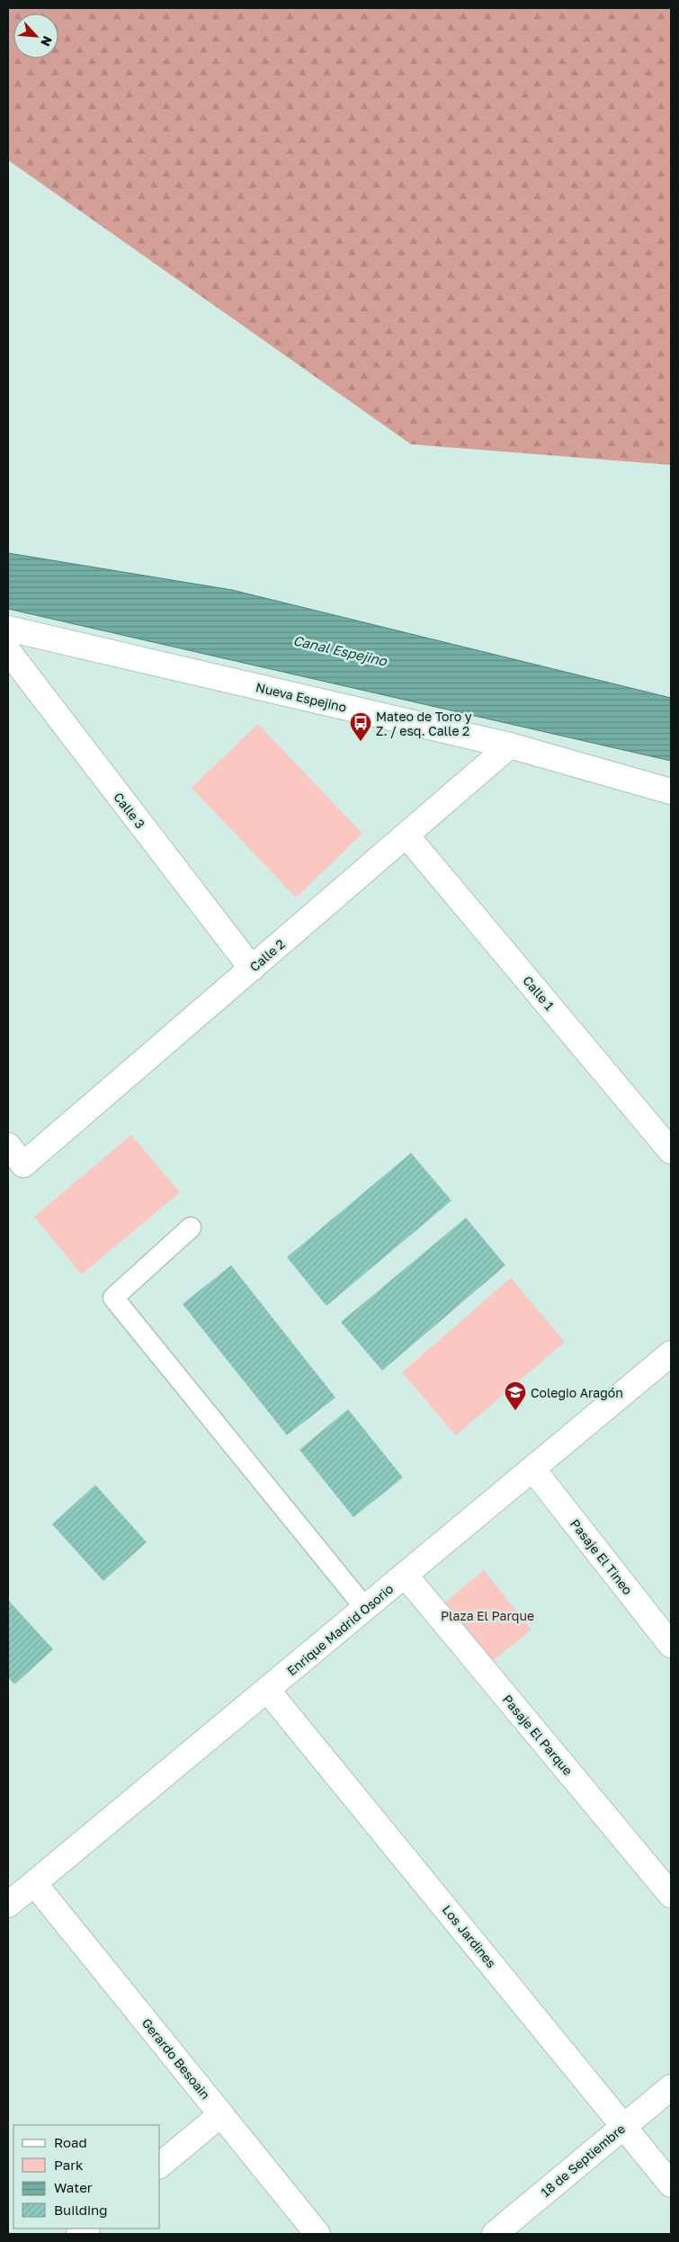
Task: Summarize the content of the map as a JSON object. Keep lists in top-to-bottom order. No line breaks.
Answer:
{"streets":{"street":["Nueva Espejino","Calle 3","Calle 2","Calle 1","Pasaje El Tineo","Enrique Madrid Osorio","Pasaje El Parque","Los Jardines","Gerardo Besoain","18 de Septiembre"]},"crossings":[["Nueva Espejino","Calle 2"],["Calle 3","Calle 2"],["Calle 2","Calle 1"],["Pasaje El Tineo","Enrique Madrid Osorio"],["Enrique Madrid Osorio","Pasaje El Parque"],["Enrique Madrid Osorio","Los Jardines"],["Enrique Madrid Osorio","Gerardo Besoain"],["Los Jardines","18 de Septiembre"]],"water":["Canal Espejino"],"parks":["Plaza El Parque"],"places":{"bus stop":["Mateo de Toro y Z. / esq. Calle 2"],"school or university":["Colegio Aragón"]},"legend":["Road","Park","Water","Building"],"north":"bottom right"}
